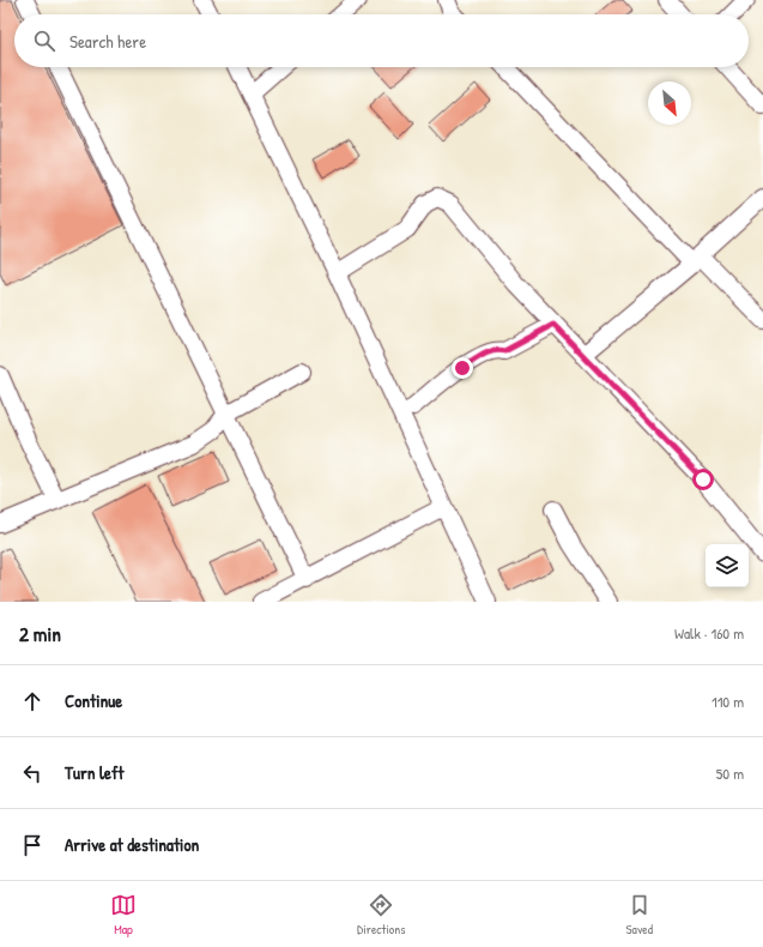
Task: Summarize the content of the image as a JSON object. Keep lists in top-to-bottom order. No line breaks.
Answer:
{"north":"bottom right","page":{"search":"Search here","heading":["2 min","Walk · 160 m"],"list":[["Continue","110 m"],["Turn left","50 m"],"Arrive at destination"],"nav":["Map","Directions","Saved"]}}
